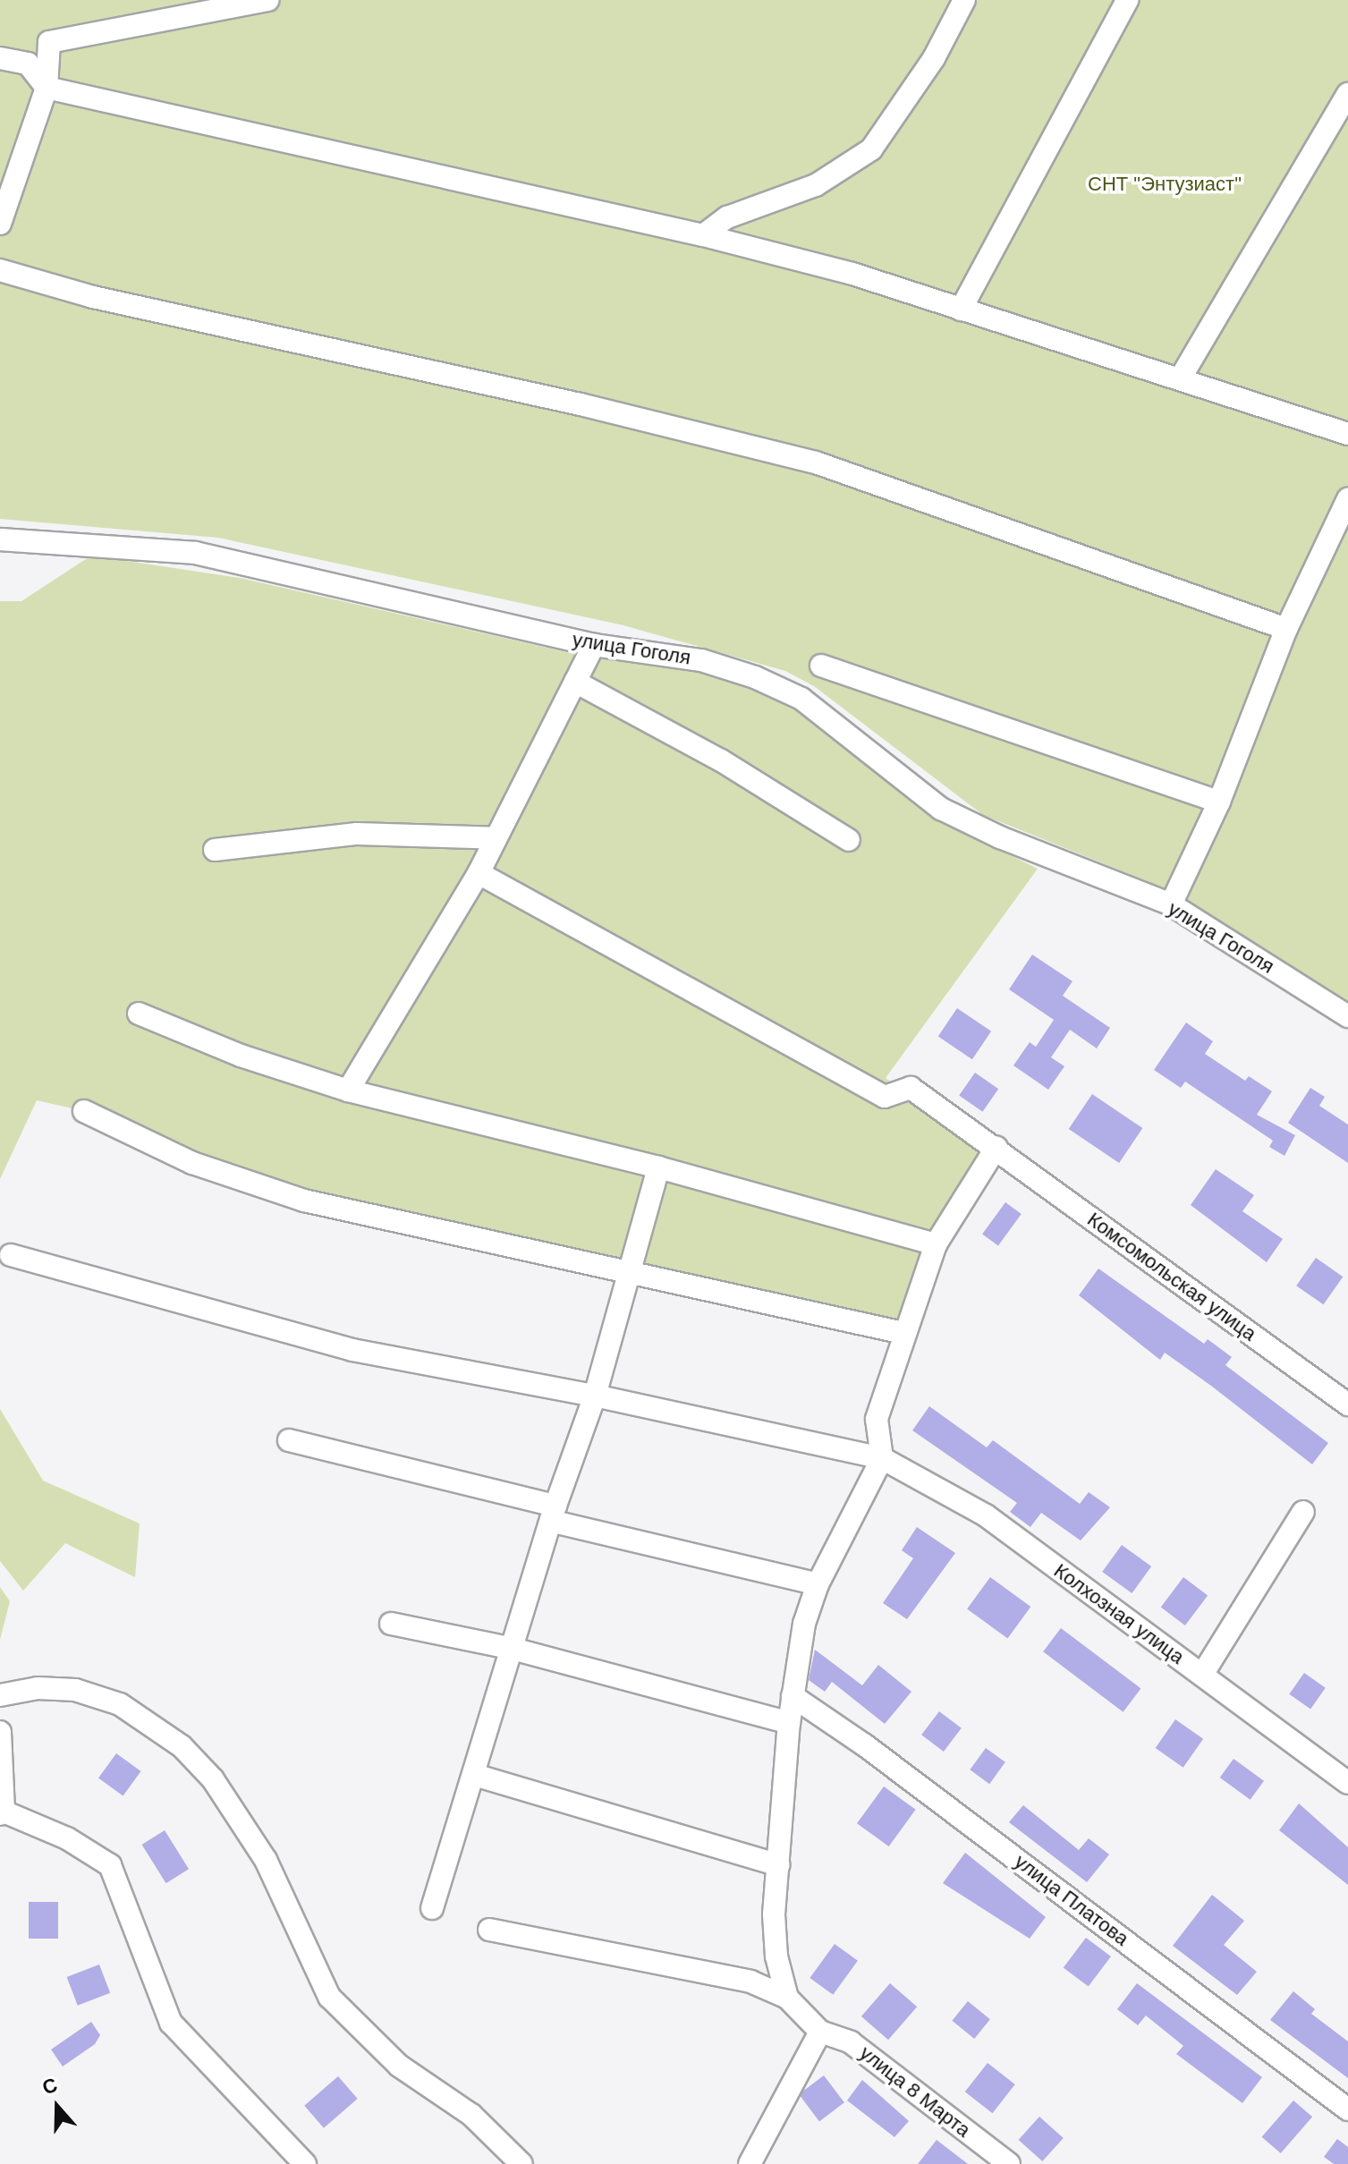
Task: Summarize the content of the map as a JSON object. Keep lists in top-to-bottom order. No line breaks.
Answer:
{"streets":{"street":["улица Гоголя","Комсомольская улица","Колхозная улица","улица Платова","улица 8 Марта"]},"parks":["СНТ \"Энтузиаст\""],"north":"top"}
